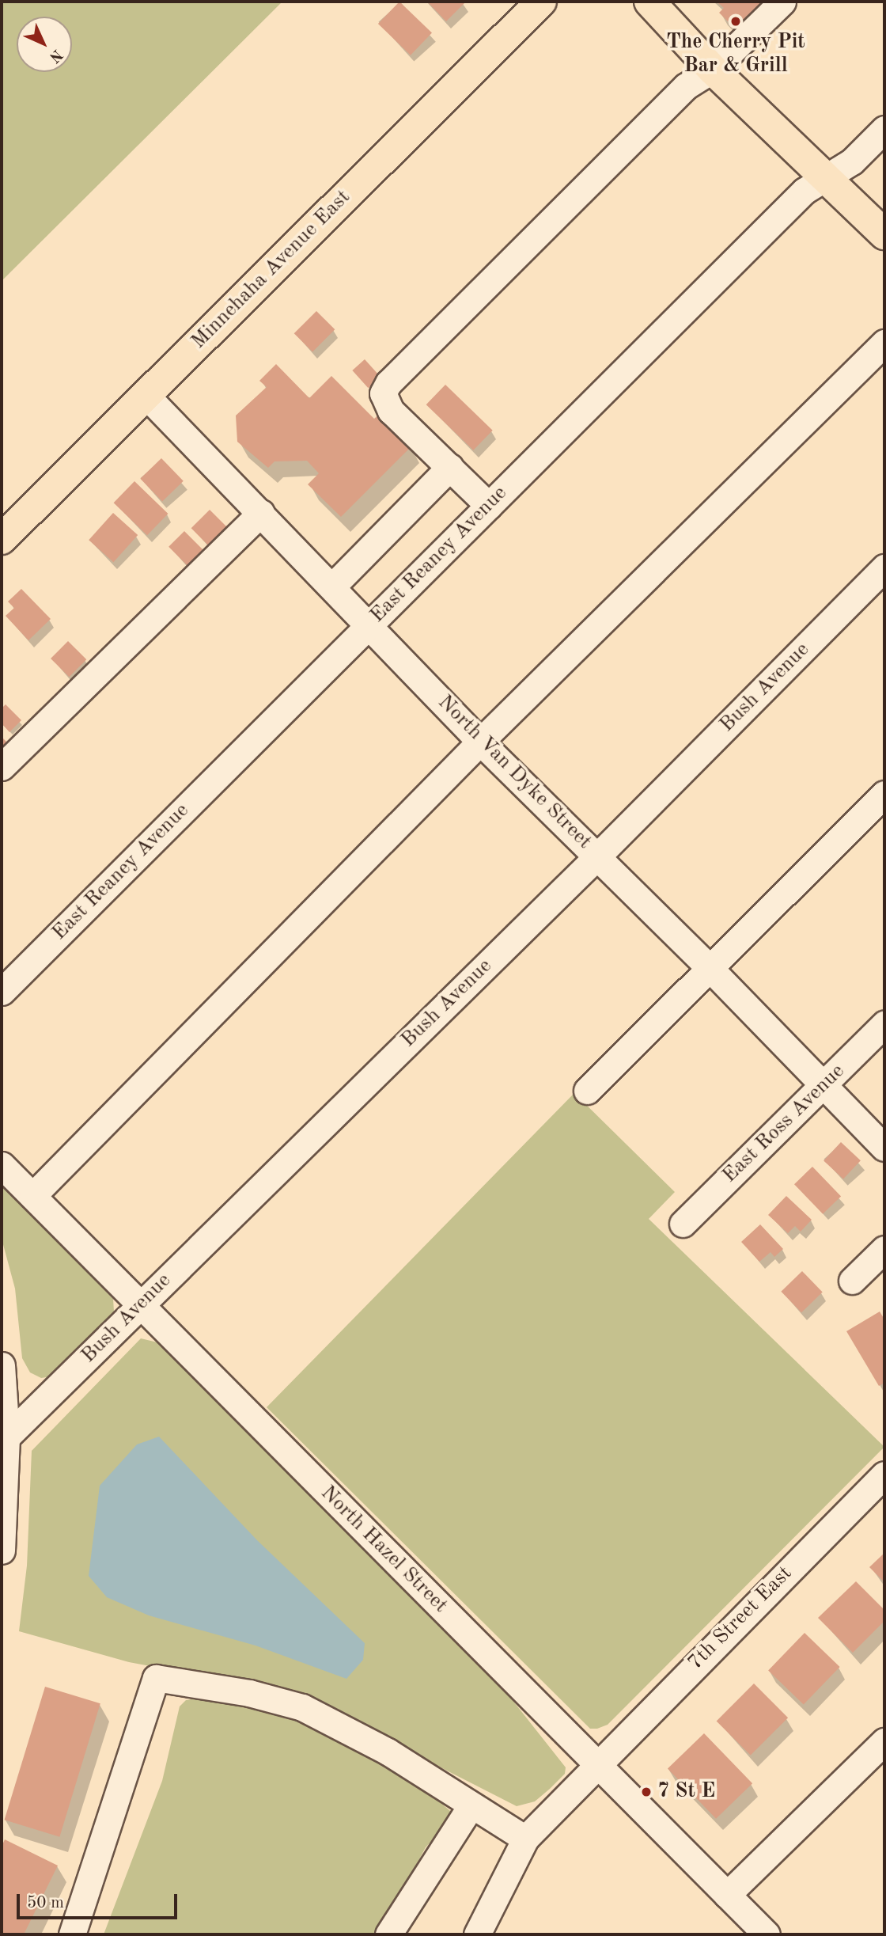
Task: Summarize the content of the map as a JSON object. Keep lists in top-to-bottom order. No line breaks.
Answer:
{"streets":{"main road":["Minnehaha Avenue East"],"street":["East Reaney Avenue","Bush Avenue","North Van Dyke Street","East Ross Avenue","North Hazel Street","7th Street East"]},"crossings":[["Minnehaha Avenue East","North Van Dyke Street"],["East Reaney Avenue","North Van Dyke Street"],["Bush Avenue","North Van Dyke Street"],["Bush Avenue","North Hazel Street"],["North Van Dyke Street","East Ross Avenue"],["North Hazel Street","7th Street East"]],"places":["The Cherry Pit Bar & Grill","7 St E"],"scale_bar":"50 m","north":"bottom right"}
